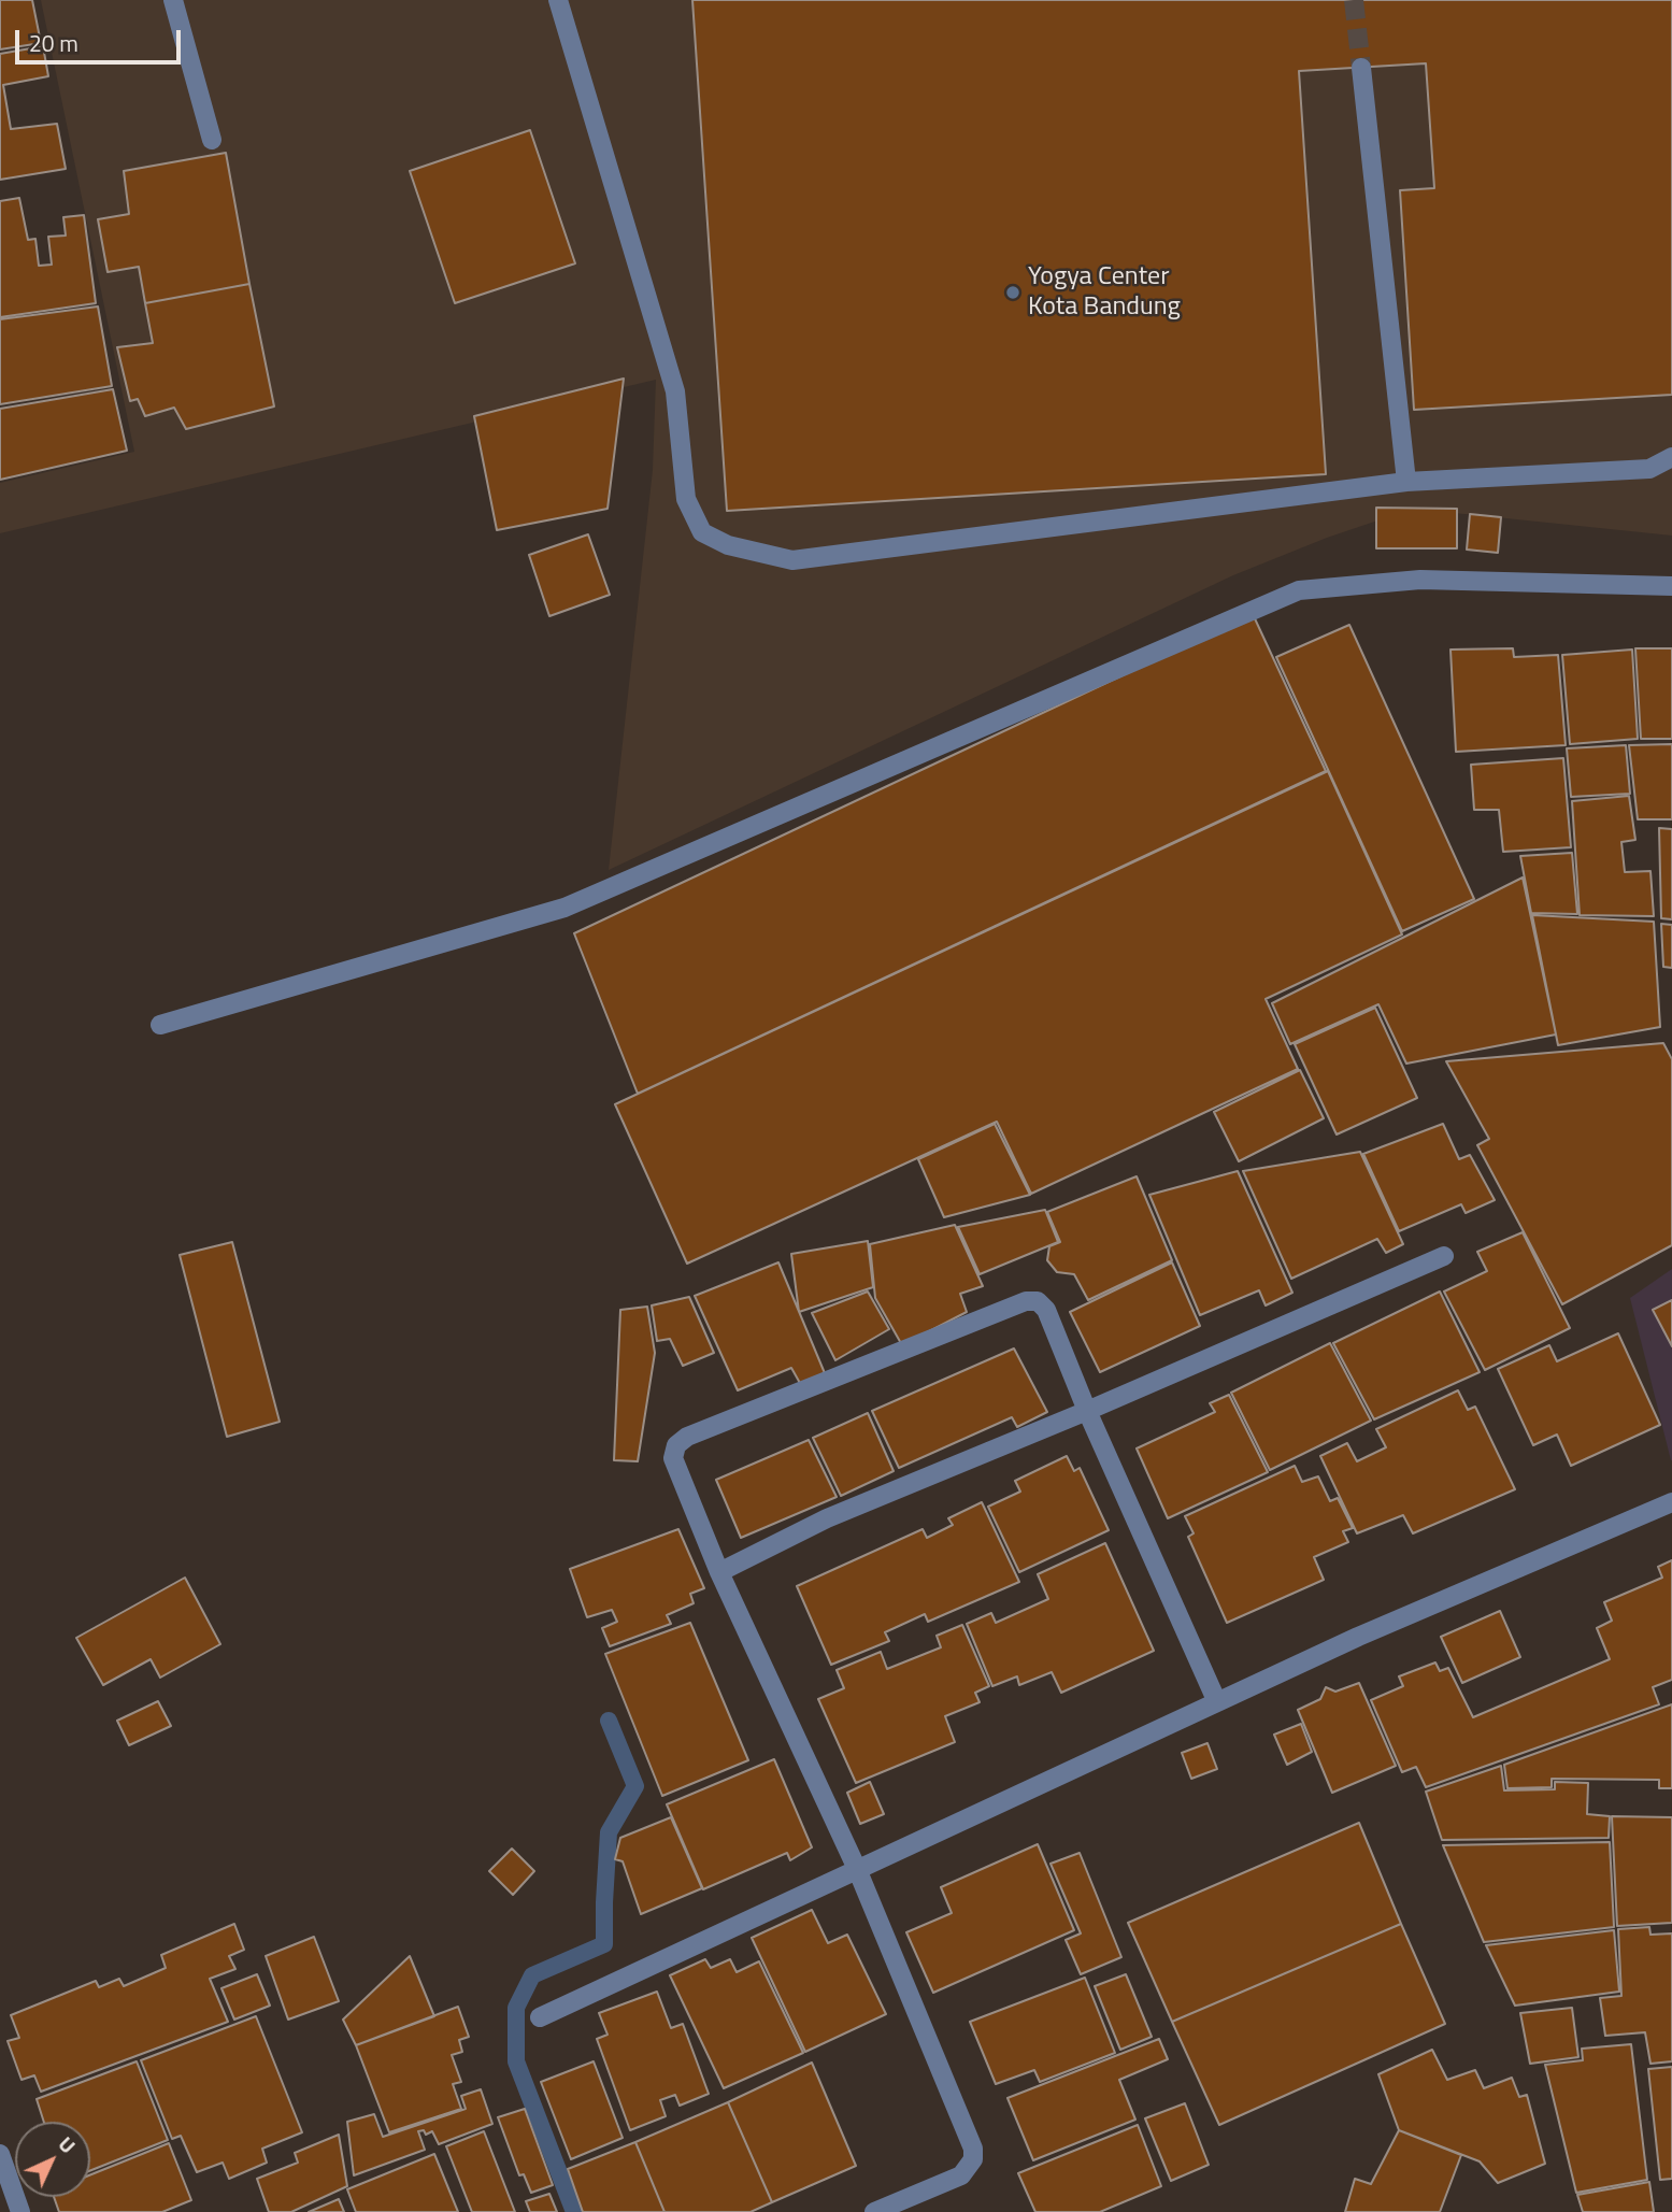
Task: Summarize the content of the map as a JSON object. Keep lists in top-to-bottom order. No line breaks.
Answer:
{"places":["Yogya Center Kota Bandung"],"scale_bar":"20 m","north":"top right"}
